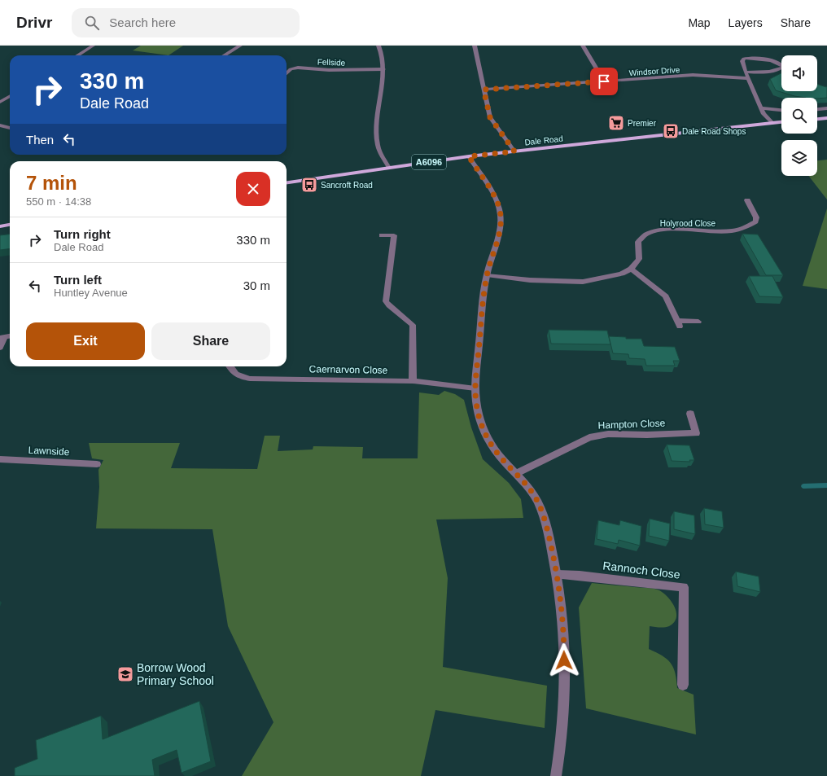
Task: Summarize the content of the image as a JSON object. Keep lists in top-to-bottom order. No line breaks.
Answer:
{"streets":{"main road":["Dale Road","A6096"],"street":["Fellside","Windsor Drive","Holyrood Close","Caernarvon Close","Hampton Close","Lawnside","Rannoch Close"]},"places":{"supermarket":["Premier"],"bus stop":["Dale Road Shops","Sancroft Road"],"school or university":["Borrow Wood Primary School"]},"page":{"header":"Drivr","search":"Search here","nav":["Map","Layers","Share"],"turn":["330 m","Dale Road"],"then":"Then","heading":["7 min","550 m · 14:38"],"list":[{"name":"Turn right","note":"Dale Road","value":"330 m"},{"name":"Turn left","note":"Huntley Avenue","value":"30 m"}],"buttons":["Exit","Share"]}}
